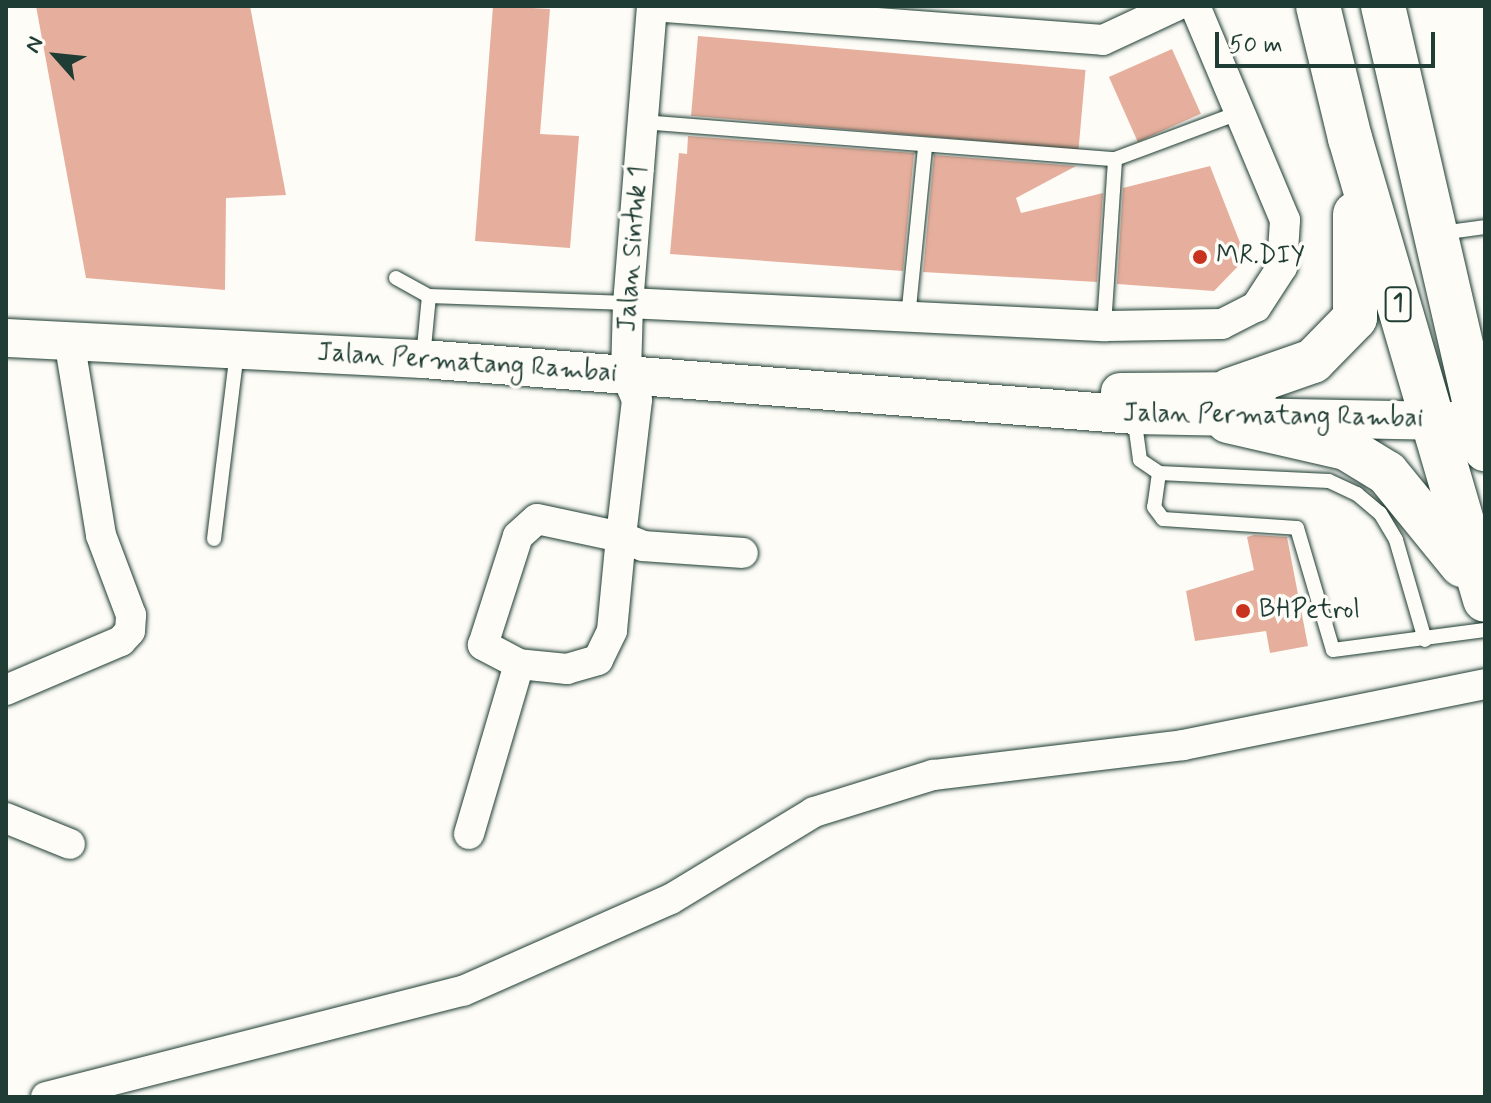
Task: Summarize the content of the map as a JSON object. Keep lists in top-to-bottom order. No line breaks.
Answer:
{"streets":{"highway":["1"],"street":["Jalan Sintuk 1","Jalan Permatang Rambai"]},"crossings":[["Jalan Sintuk 1","Jalan Permatang Rambai"],["1","Jalan Permatang Rambai"]],"places":["MR.DIY","BHPetrol"],"scale_bar":"50 m","north":"top left"}
